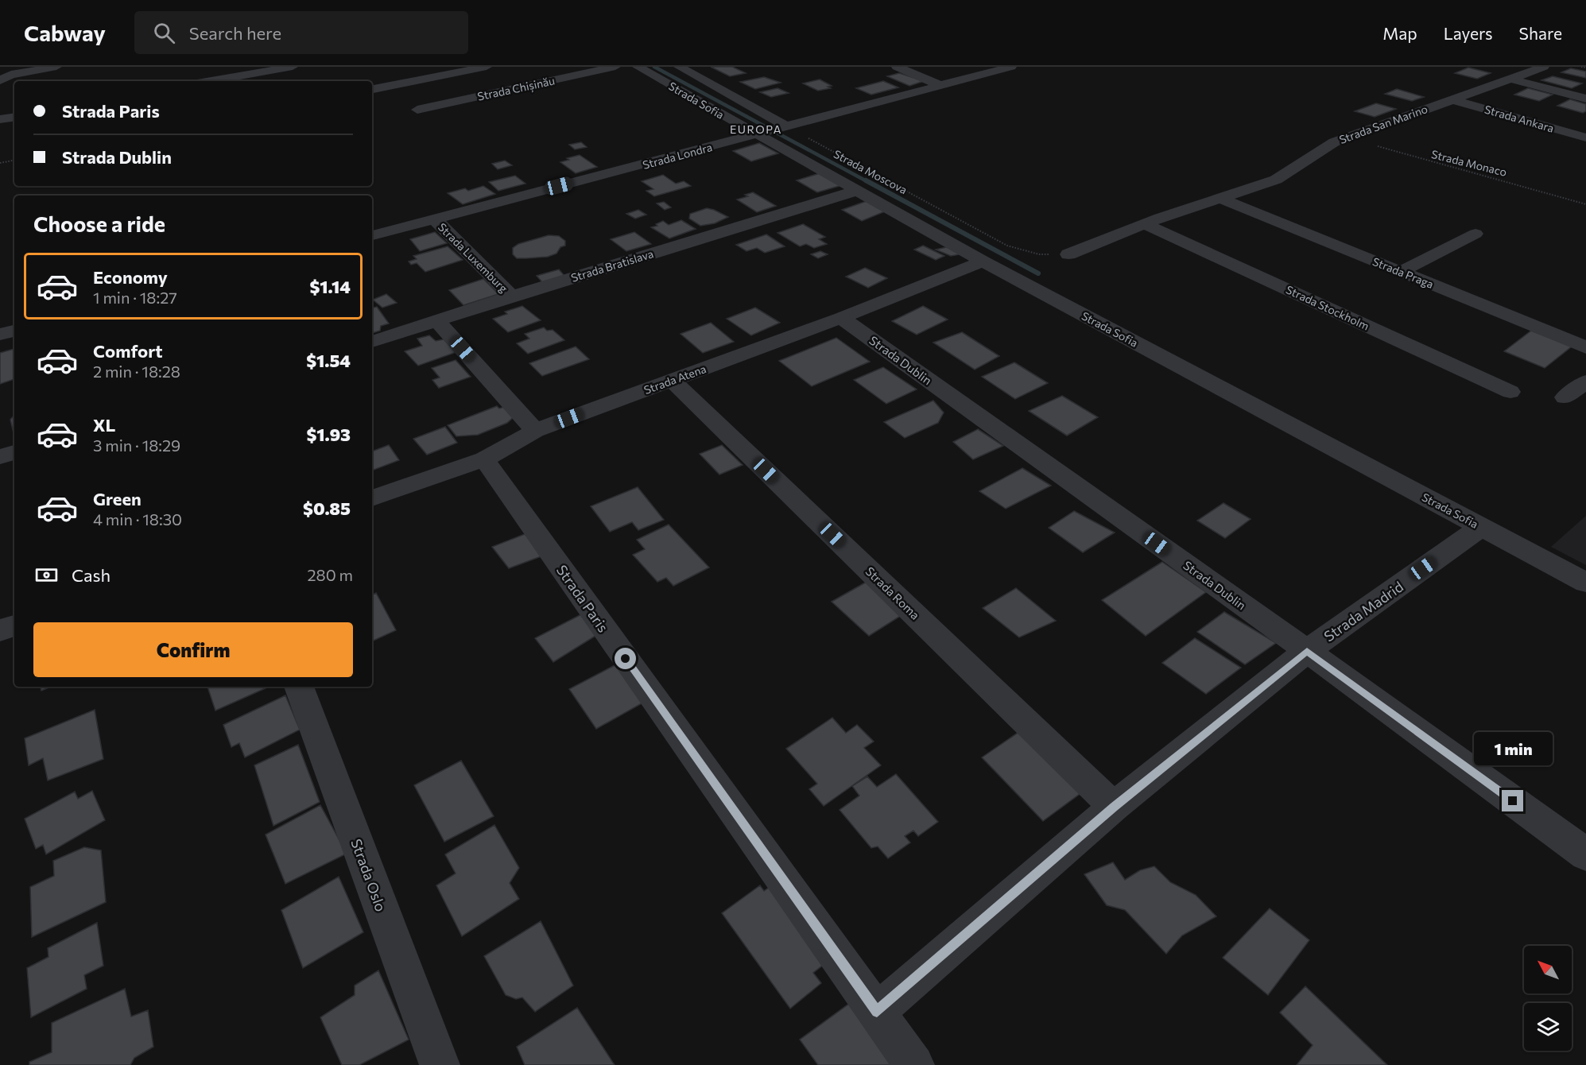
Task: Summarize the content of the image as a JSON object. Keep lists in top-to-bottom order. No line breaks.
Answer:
{"streets":{"street":["Strada Chișinău","Strada Sofia","Strada Ankara","Strada San Marino","Strada Londra","Strada Luxemburg","Strada Bratislava","Strada Praga","Strada Stockholm","Strada Dublin","Strada Atena","Strada Roma","Strada Paris","Strada Madrid","Strada Oslo"],"path":["Strada Monaco","Strada Moscova"]},"crossings":[["Strada Sofia","Strada Londra"],["Strada Sofia","Strada Moscova"],["Strada Sofia","Strada Bratislava"],["Strada Sofia","Strada Atena"],["Strada Sofia","Strada Madrid"],["Strada Ankara","Strada San Marino"],["Strada San Marino","Strada Monaco"],["Strada San Marino","Strada Moscova"],["Strada San Marino","Strada Praga"],["Strada San Marino","Strada Stockholm"],["Strada Londra","Strada Moscova"],["Strada Londra","Strada Luxemburg"],["Strada Luxemburg","Strada Bratislava"],["Strada Dublin","Strada Atena"],["Strada Dublin","Strada Madrid"],["Strada Atena","Strada Roma"],["Strada Atena","Strada Paris"],["Strada Roma","Strada Madrid"],["Strada Paris","Strada Madrid"]],"districts":["EUROPA"],"north":"top left","page":{"header":"Cabway","search":"Search here","nav":["Map","Layers","Share"],"banner":["Strada Paris","Strada Dublin"],"heading":"Choose a ride","list":[{"name":"Economy","note":"1 min · 18:27","value":"$1.14"},{"name":"Comfort","note":"2 min · 18:28","value":"$1.54"},{"name":"XL","note":"3 min · 18:29","value":"$1.93"},{"name":"Green","note":"4 min · 18:30","value":"$0.85"}],"pay":["Cash","280 m"],"buttons":"Confirm","bubble":"1 min"}}
